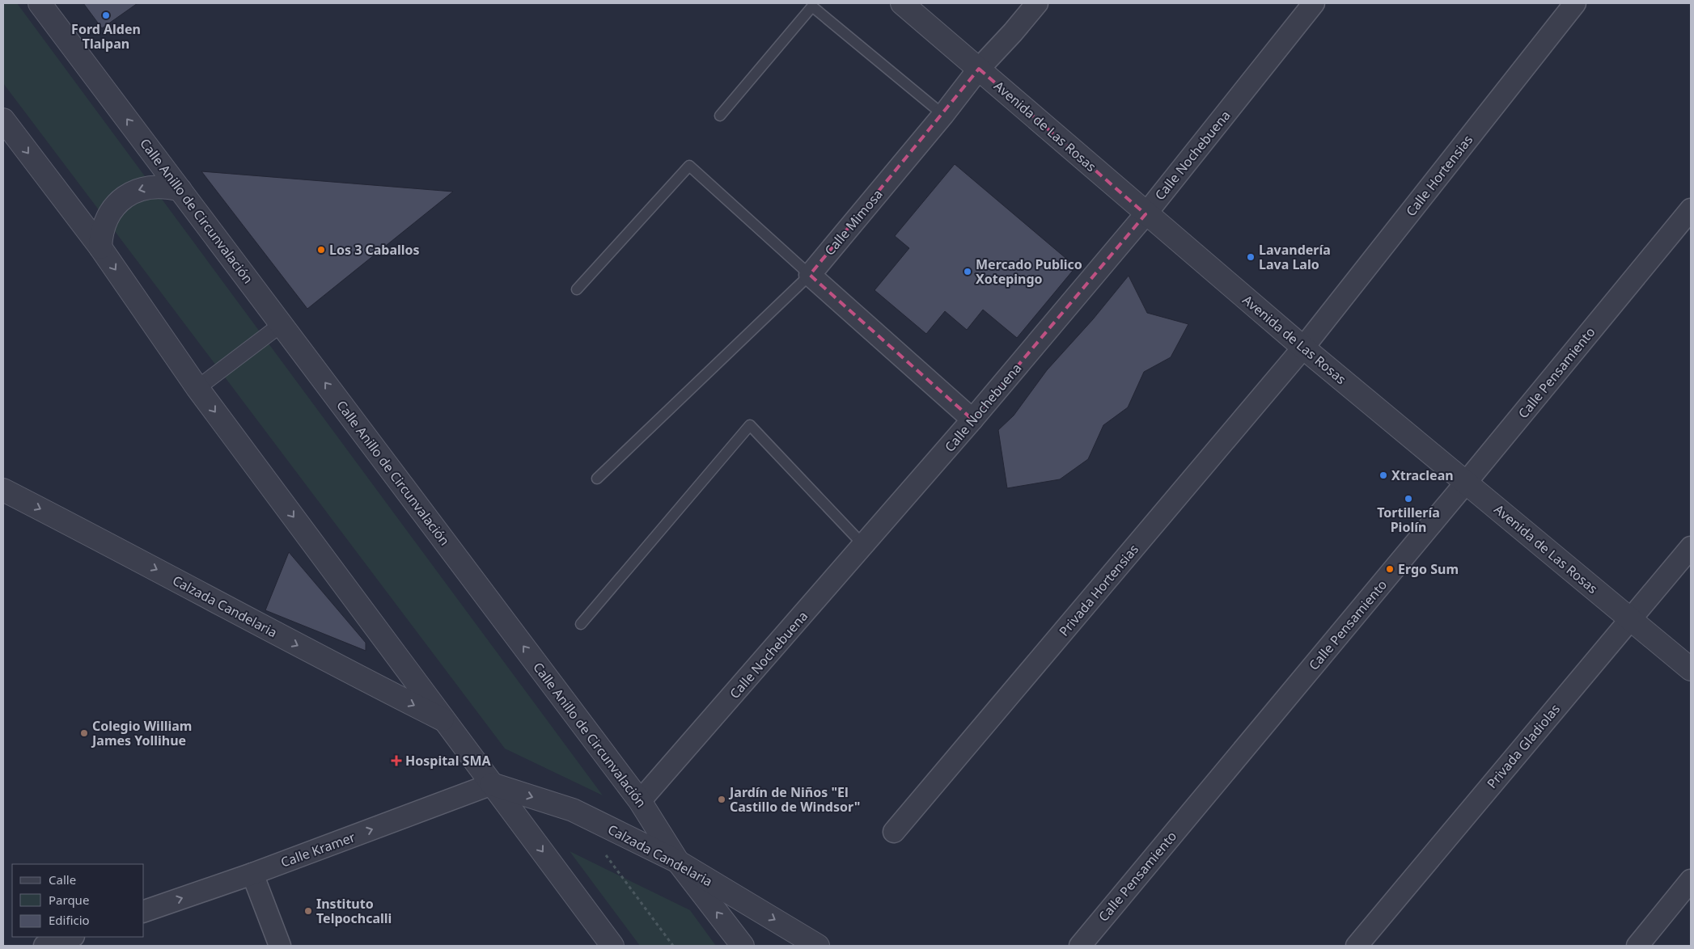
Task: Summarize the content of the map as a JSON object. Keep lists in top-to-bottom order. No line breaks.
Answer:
{"streets":{"street":["Avenida de Las Rosas","Calle Nochebuena","Calle Hortensias","Calle Anillo de Circunvalación","Calle Mimosa","Calle Pensamiento","Privada Hortensias","Calzada Candelaria","Privada Gladiolas","Calle Kramer"]},"crossings":[["Avenida de Las Rosas","Calle Nochebuena"],["Avenida de Las Rosas","Calle Hortensias"],["Avenida de Las Rosas","Calle Mimosa"],["Avenida de Las Rosas","Calle Pensamiento"],["Avenida de Las Rosas","Privada Hortensias"],["Avenida de Las Rosas","Privada Gladiolas"],["Calle Nochebuena","Calle Anillo de Circunvalación"],["Calle Hortensias","Privada Hortensias"],["Calle Anillo de Circunvalación","Calzada Candelaria"],["Calzada Candelaria","Calle Kramer"]],"one_way":["Calzada Candelaria","Calle Kramer"],"places":{"other":["Ford Alden Tlalpan","Los 3 Caballos","Lavandería Lava Lalo","Mercado Publico Xotepingo","Xtraclean","Tortillería Piolín","Ergo Sum","Colegio William James Yollihue","Jardín de Niños \"El Castillo de Windsor\"","Instituto Telpochcalli"],"health":["Hospital SMA"]},"legend":["Calle","Parque","Edificio"]}
